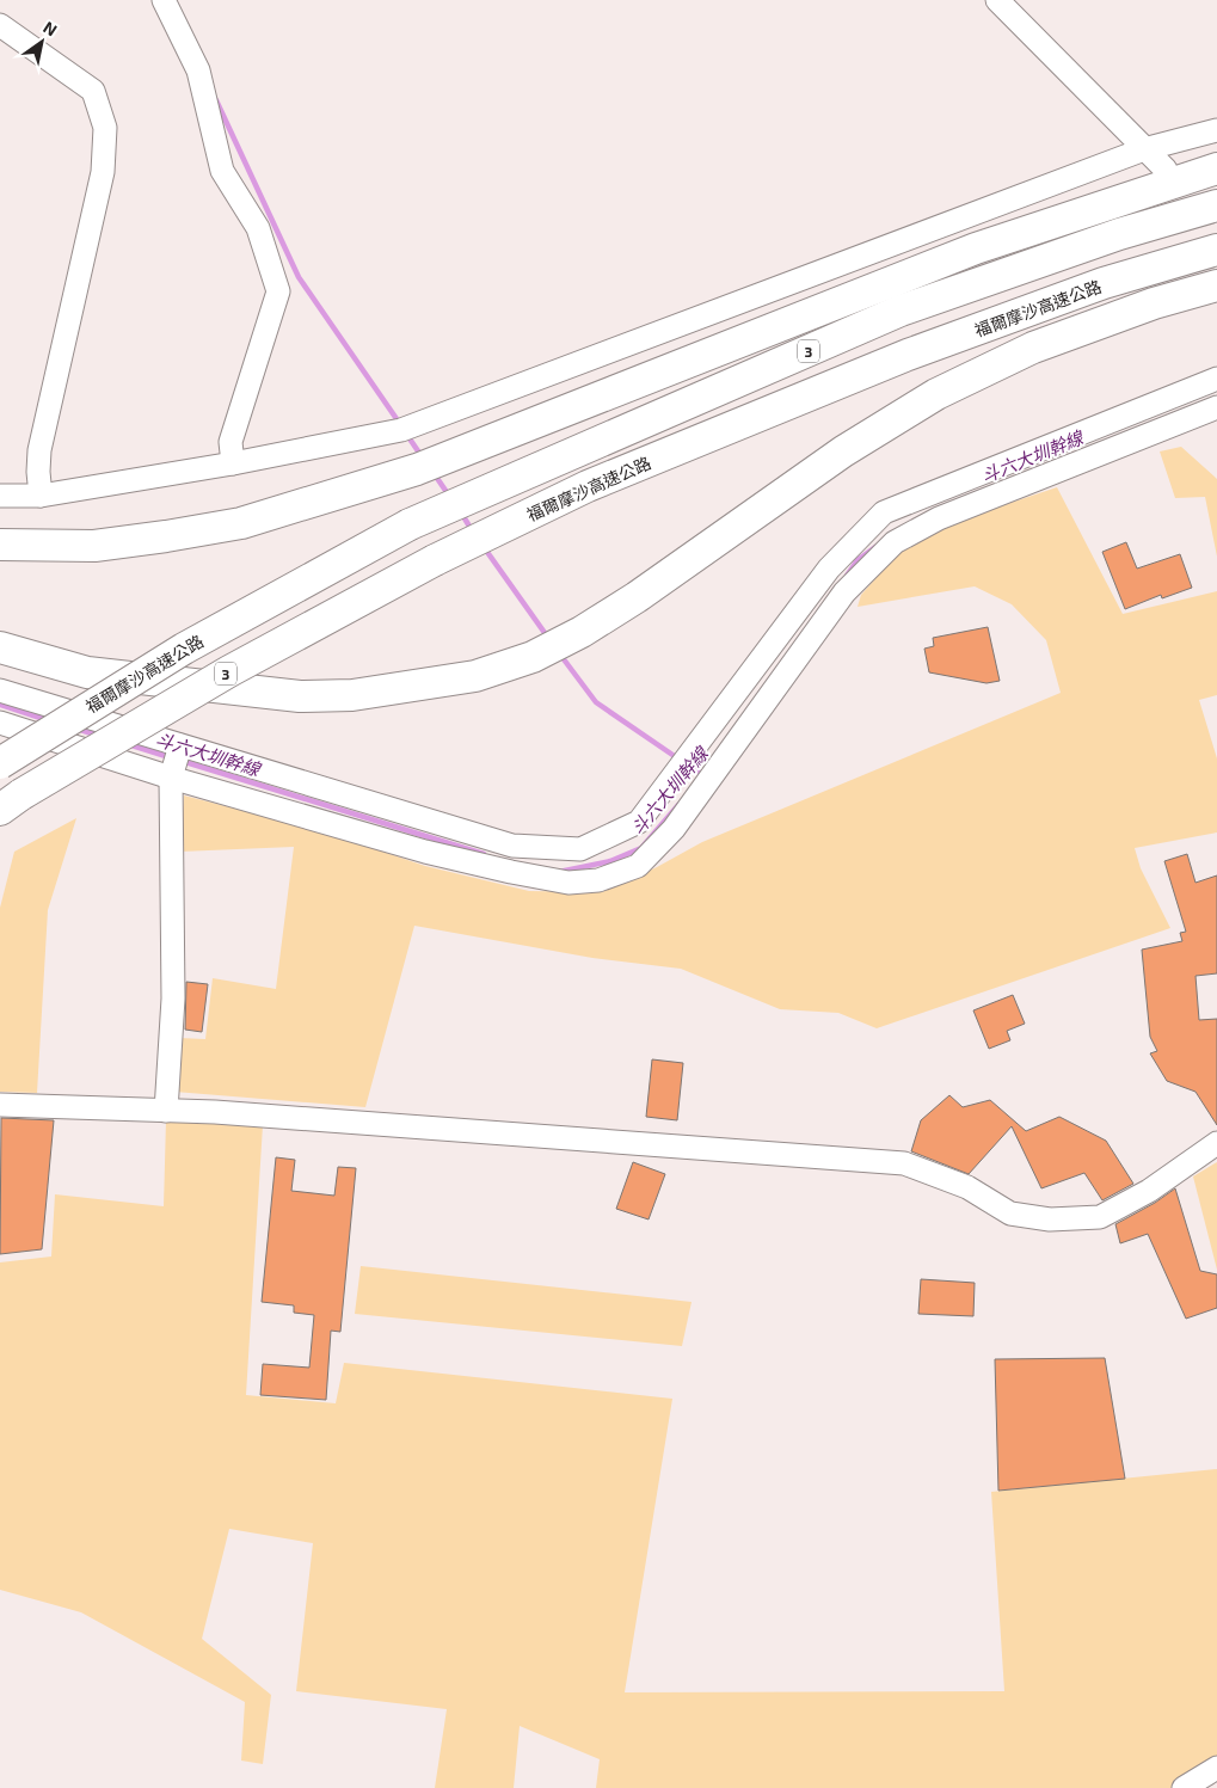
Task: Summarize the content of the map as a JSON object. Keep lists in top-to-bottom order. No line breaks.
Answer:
{"streets":{"highway":["福爾摩沙高速公路","3"]},"water":["斗六大圳幹線"],"north":"top right"}
